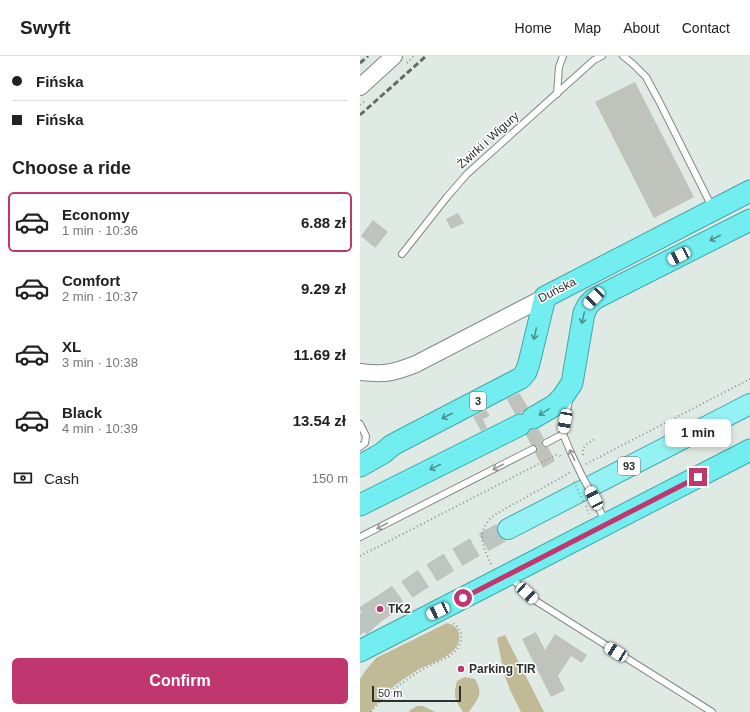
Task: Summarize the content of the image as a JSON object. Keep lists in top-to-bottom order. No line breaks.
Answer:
{"streets":{"highway":["Duńska","3"],"main road":["93"],"lane":["Żwirki i Wigury"]},"crossings":[["Duńska","3"]],"places":["TK2","Parking TIR"],"scale_bar":"50 m","page":{"header":"Swyft","nav":["Home","Map","About","Contact"],"banner":["Fińska","Fińska"],"heading":"Choose a ride","list":[{"name":"Economy","note":"1 min · 10:36","value":"6.88 zł"},{"name":"Comfort","note":"2 min · 10:37","value":"9.29 zł"},{"name":"XL","note":"3 min · 10:38","value":"11.69 zł"},{"name":"Black","note":"4 min · 10:39","value":"13.54 zł"}],"bubble":"1 min","pay":["Cash","150 m"],"buttons":"Confirm","scale":"50 m"}}
